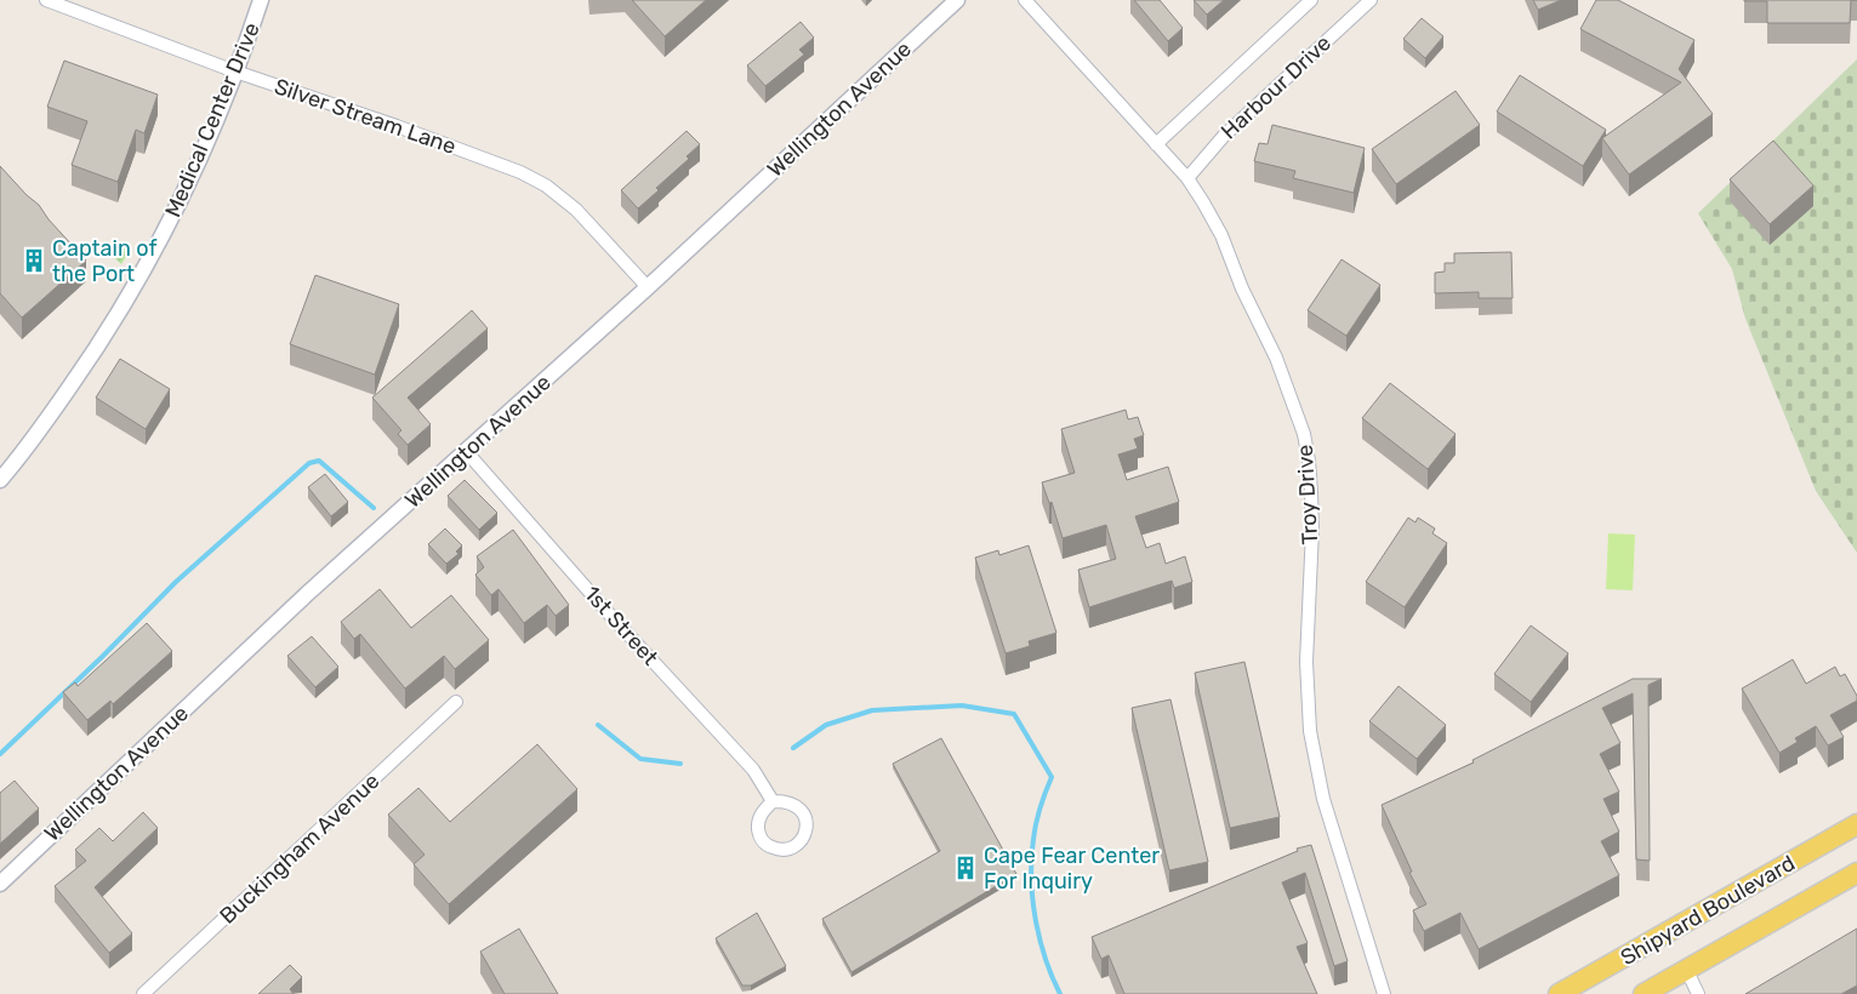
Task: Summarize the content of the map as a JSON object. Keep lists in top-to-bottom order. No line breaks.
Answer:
{"streets":{"main road":["Shipyard Boulevard"],"street":["Harbour Drive","Wellington Avenue","Silver Stream Lane","Medical Center Drive","Troy Drive","1st Street","Buckingham Avenue"]},"crossings":[["Harbour Drive","Troy Drive"],["Wellington Avenue","Silver Stream Lane"],["Wellington Avenue","1st Street"],["Silver Stream Lane","Medical Center Drive"]],"places":{"building":["Captain of the Port","Cape Fear Center For Inquiry"]}}
